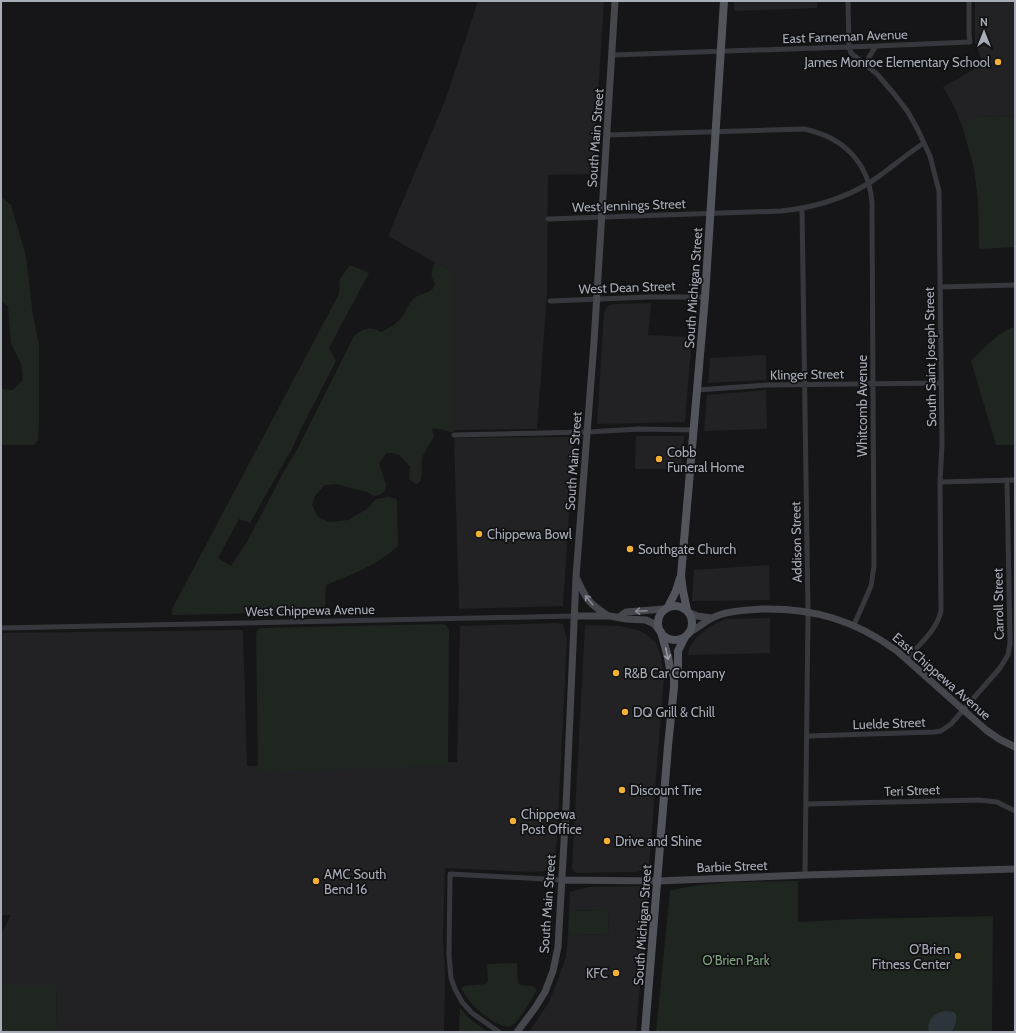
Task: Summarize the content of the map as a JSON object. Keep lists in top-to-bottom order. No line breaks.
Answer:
{"streets":{"main road":["South Michigan Street"],"street":["East Farneman Avenue","South Main Street","West Jennings Street","West Dean Street","South Saint Joseph Street","Klinger Street","Whitcomb Avenue","Addison Street","Carroll Street","West Chippewa Avenue","East Chippewa Avenue","Luelde Street","Teri Street","Barbie Street"]},"crossings":[["East Farneman Avenue","South Main Street"],["East Farneman Avenue","South Michigan Street"],["East Farneman Avenue","South Saint Joseph Street"],["South Main Street","West Jennings Street"],["South Main Street","West Dean Street"],["South Main Street","Whitcomb Avenue"],["South Main Street","West Chippewa Avenue"],["South Main Street","Barbie Street"],["West Jennings Street","South Michigan Street"],["West Jennings Street","South Saint Joseph Street"],["West Jennings Street","Whitcomb Avenue"],["West Jennings Street","Addison Street"],["West Dean Street","South Michigan Street"],["South Michigan Street","Klinger Street"],["South Michigan Street","Whitcomb Avenue"],["South Michigan Street","West Chippewa Avenue"],["South Michigan Street","East Chippewa Avenue"],["South Michigan Street","Barbie Street"],["South Saint Joseph Street","Klinger Street"],["South Saint Joseph Street","East Chippewa Avenue"],["Klinger Street","Whitcomb Avenue"],["Klinger Street","Addison Street"],["Whitcomb Avenue","East Chippewa Avenue"],["Addison Street","East Chippewa Avenue"],["Addison Street","Luelde Street"],["Addison Street","Teri Street"],["Addison Street","Barbie Street"],["Carroll Street","East Chippewa Avenue"],["Carroll Street","Luelde Street"],["West Chippewa Avenue","East Chippewa Avenue"],["East Chippewa Avenue","Luelde Street"]],"parks":["O'Brien Park"],"places":["James Monroe Elementary School","Cobb Funeral Home","Chippewa Bowl","Southgate Church","R&B Car Company","DQ Grill & Chill","Discount Tire","Chippewa Post Office","Drive and Shine","AMC South Bend 16","O’Brien Fitness Center","KFC"],"north":"top"}
